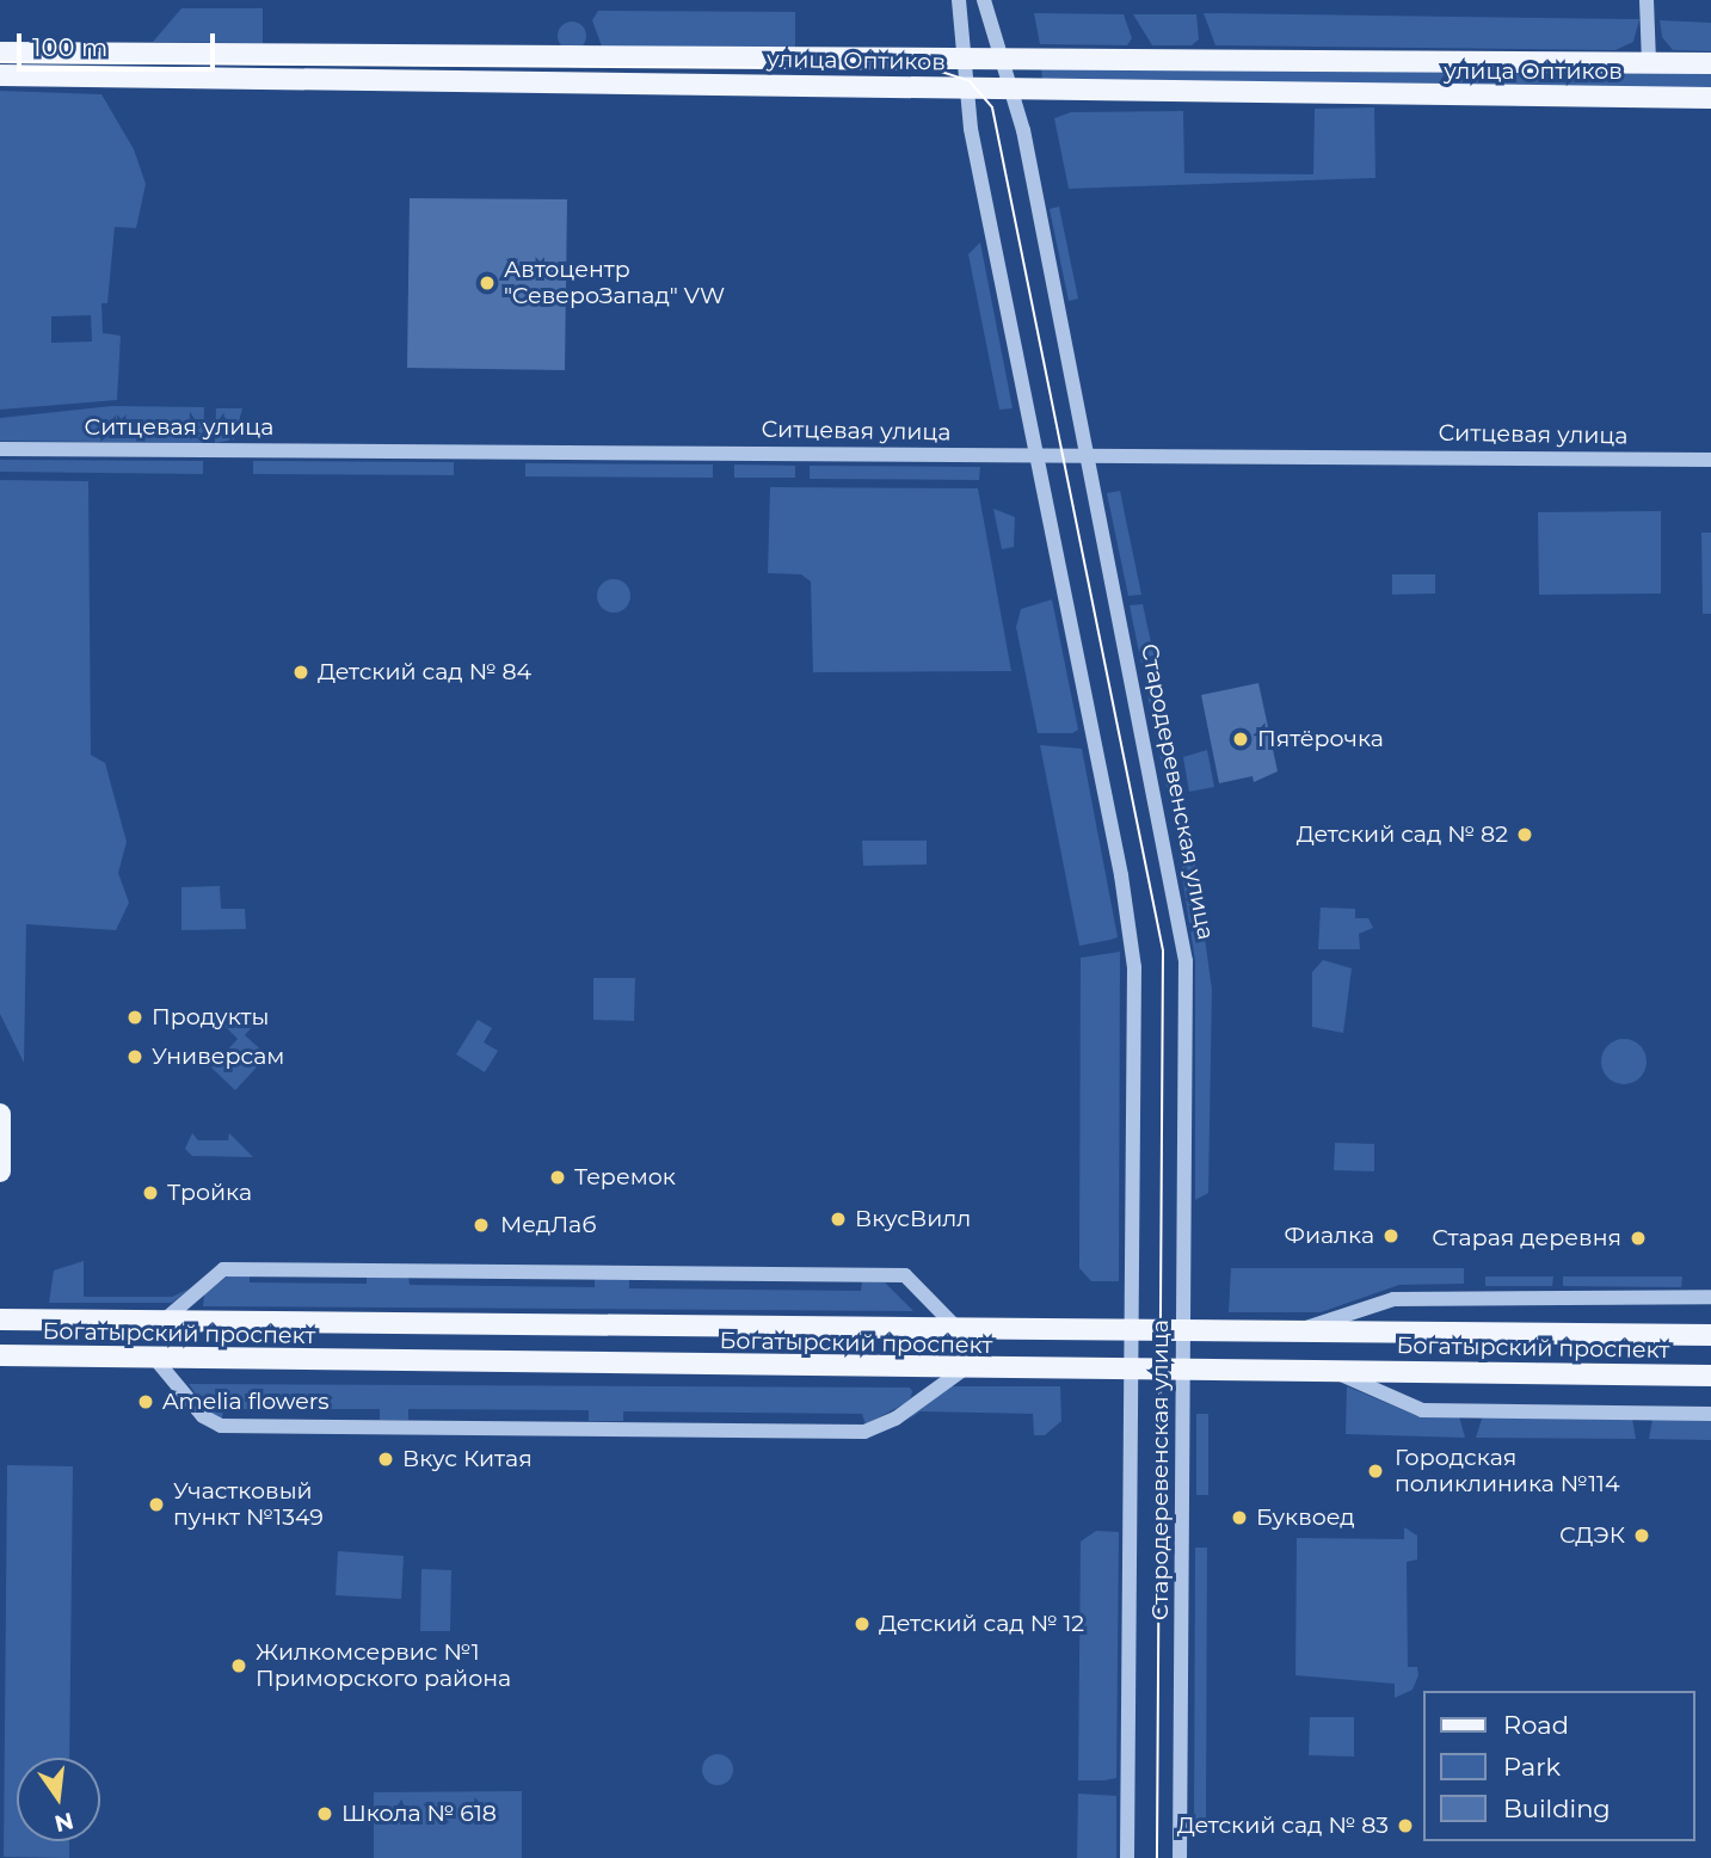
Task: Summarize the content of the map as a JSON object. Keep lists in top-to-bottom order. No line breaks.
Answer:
{"streets":{"main road":["улица Оптиков","Богатырский проспект"],"street":["Ситцевая улица","Стародеревенская улица"]},"crossings":[["улица Оптиков","Стародеревенская улица"],["Ситцевая улица","Стародеревенская улица"],["Стародеревенская улица","Богатырский проспект"]],"places":["Автоцентр \"СевероЗапад\" VW","Детский сад № 84","Пятёрочка","Детский сад № 82","Продукты","Универсам","Теремок","Тройка","ВкусВилл","МедЛаб","Фиалка","Старая деревня","Amelia flowers","Вкус Китая","Городская поликлиника №114","Участковый пункт №1349","Буквоед","СДЭК","Детский сад № 12","Жилкомсервис №1 Приморского района","Школа № 618","Детский сад № 83"],"legend":["Road","Park","Building"],"scale_bar":"100 m","north":"bottom"}
